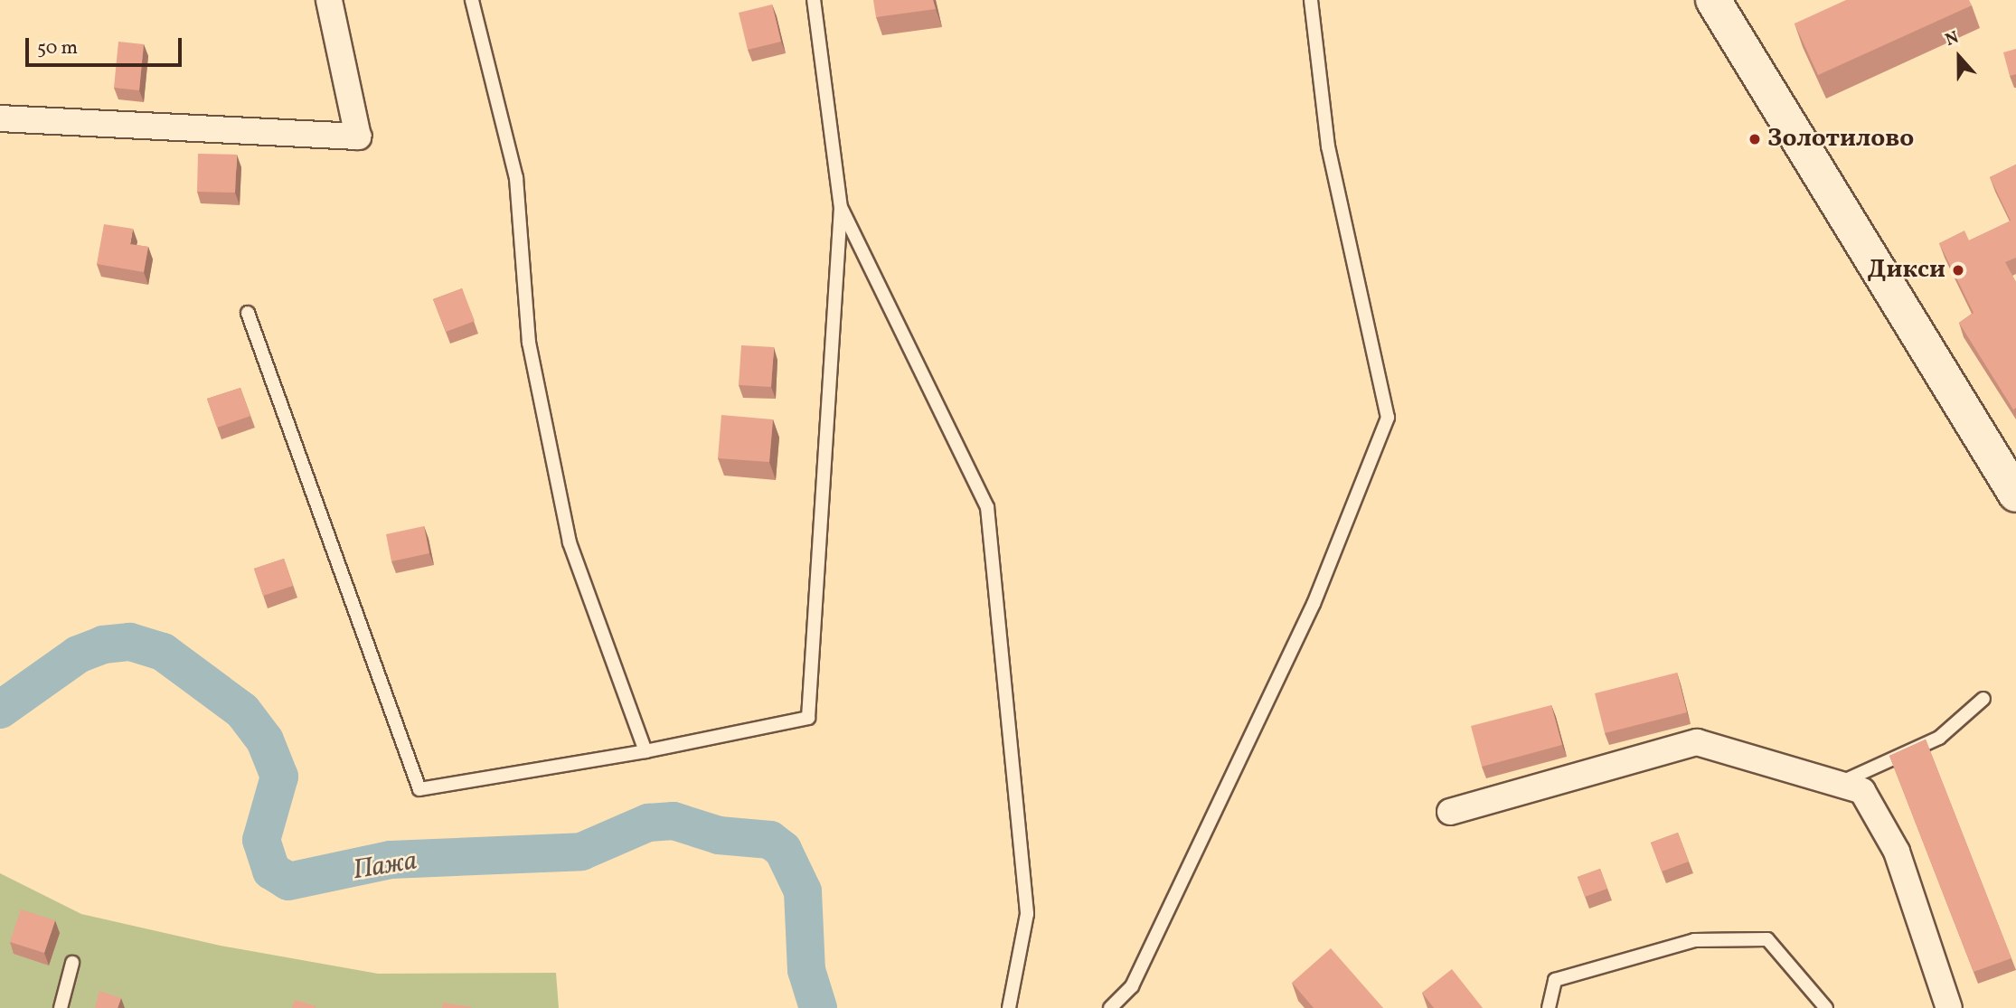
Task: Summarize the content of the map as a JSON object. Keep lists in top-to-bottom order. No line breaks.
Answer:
{"water":["Пажа"],"places":["Золотилово","Дикси"],"scale_bar":"50 m","north":"top"}
